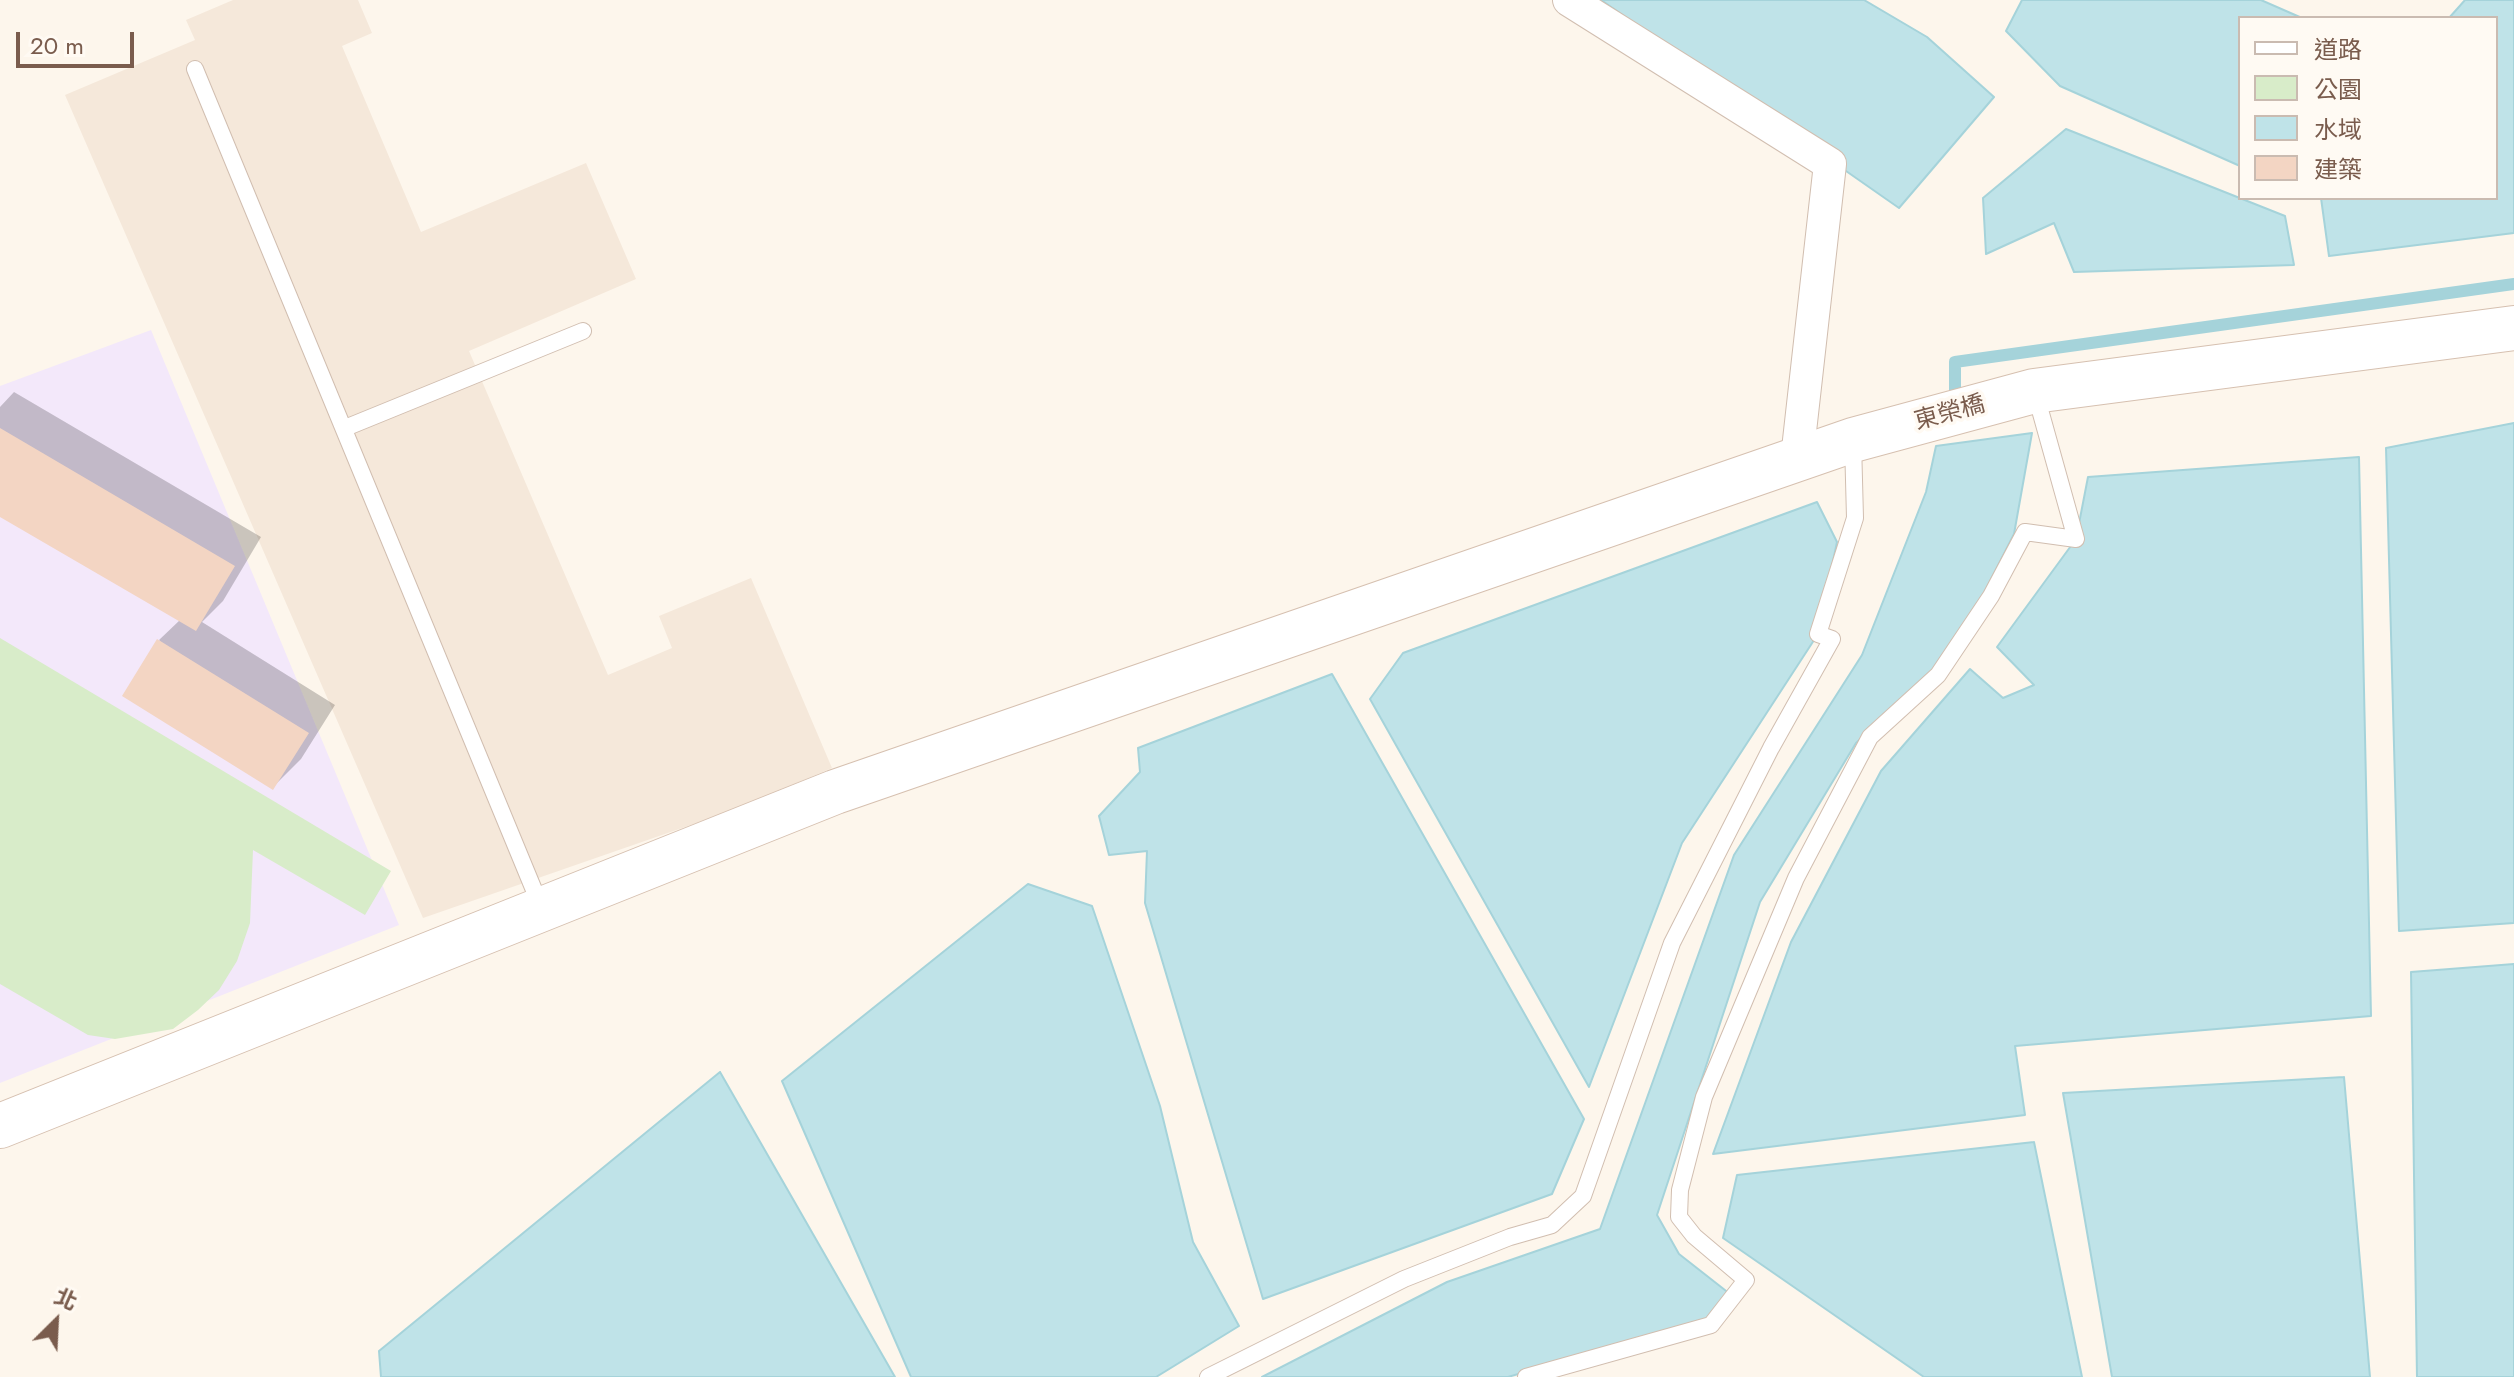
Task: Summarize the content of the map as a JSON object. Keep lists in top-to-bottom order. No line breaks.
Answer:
{"streets":{"main road":["東榮橋"]},"legend":["道路","公園","水域","建築"],"scale_bar":"20 m","north":"top right"}
